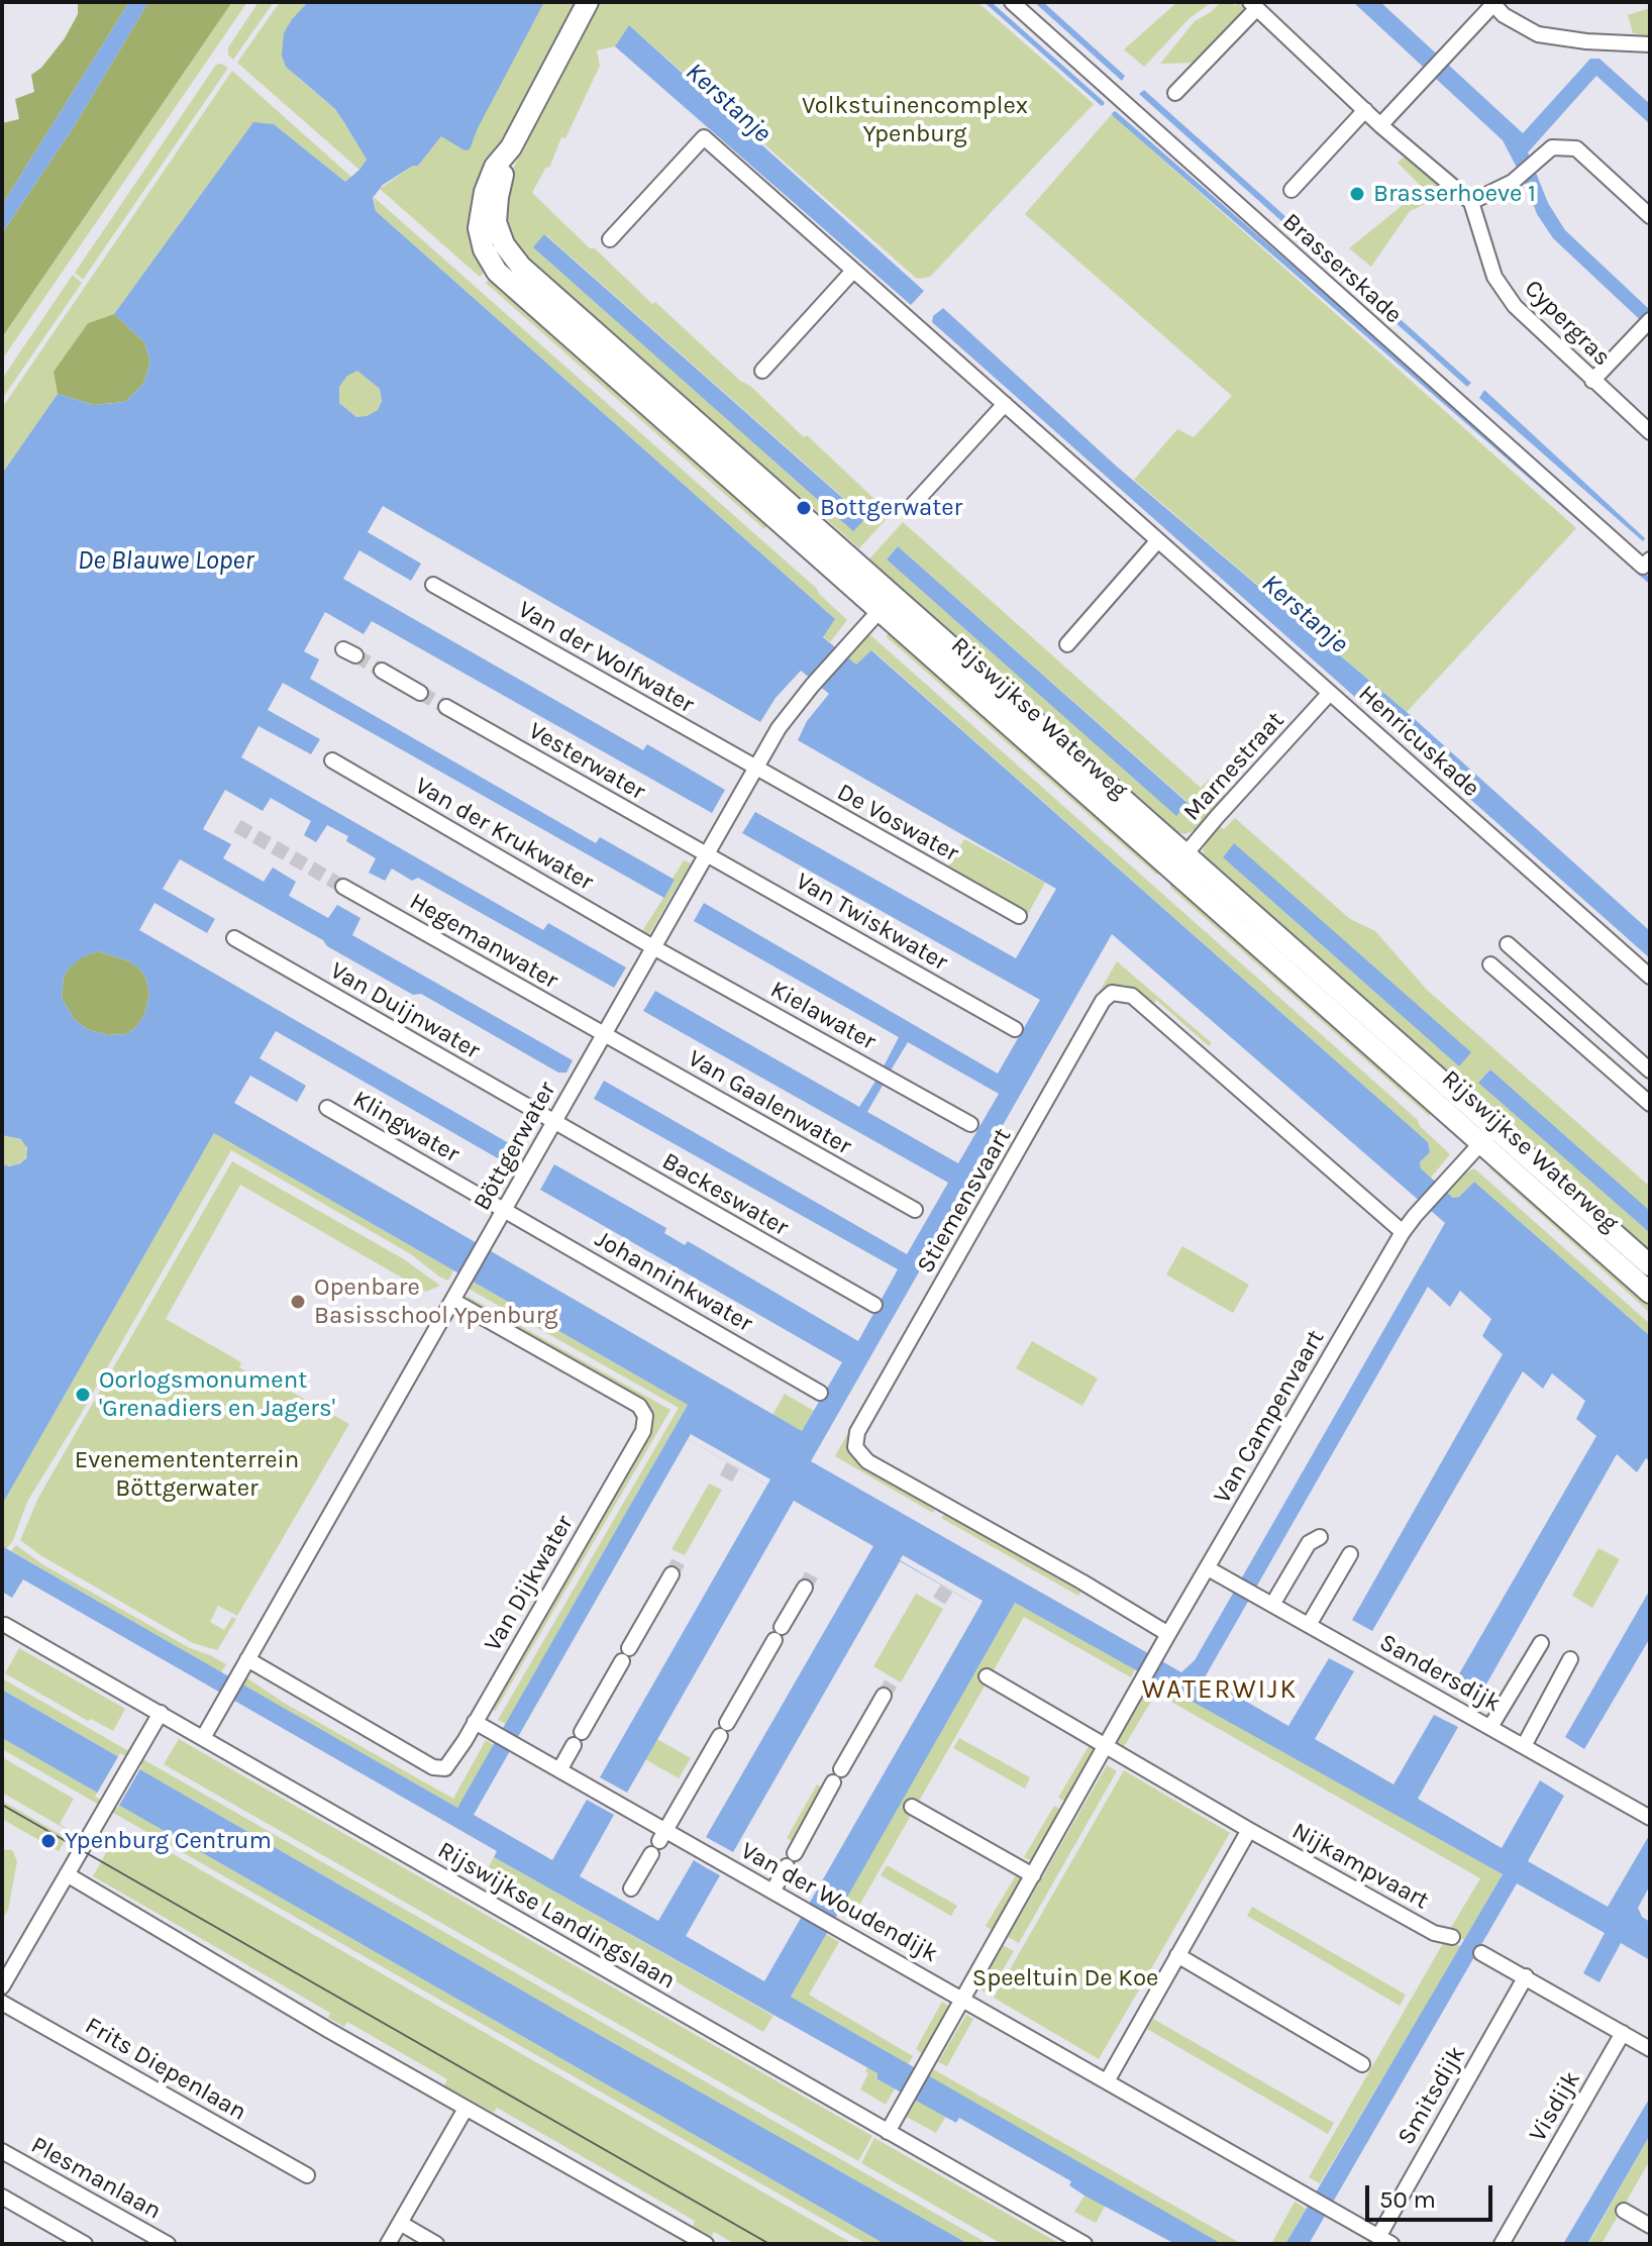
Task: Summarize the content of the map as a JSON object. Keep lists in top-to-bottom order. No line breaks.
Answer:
{"streets":{"main road":["Rijswijkse Waterweg"],"street":["Brasserskade","Cypergras","Van der Wolfwater","Henricuskade","Vesterwater","Marnestraat","De Voswater","Van der Krukwater","Van Twiskwater","Hegemanwater","Van Duijnwater","Kielawater","Van Gaalenwater","Klingwater","Böttgerwater","Backeswater","Stiemensvaart","Johanninkwater","Van Campenvaart","Van Dijkwater","Sandersdijk","Nijkampvaart","Van der Woudendijk","Rijswijkse Landingslaan","Frits Diepenlaan","Smitsdijk","Visdijk","Plesmanlaan"]},"crossings":[["Van der Wolfwater","De Voswater"],["Van der Wolfwater","Böttgerwater"],["Rijswijkse Waterweg","Marnestraat"],["Rijswijkse Waterweg","Böttgerwater"],["Rijswijkse Waterweg","Van Campenvaart"],["Henricuskade","Marnestraat"],["Vesterwater","Van Twiskwater"],["Vesterwater","Böttgerwater"],["De Voswater","Böttgerwater"],["Van der Krukwater","Kielawater"],["Van der Krukwater","Böttgerwater"],["Van Twiskwater","Böttgerwater"],["Hegemanwater","Van Gaalenwater"],["Hegemanwater","Böttgerwater"],["Van Duijnwater","Böttgerwater"],["Van Duijnwater","Backeswater"],["Kielawater","Böttgerwater"],["Van Gaalenwater","Böttgerwater"],["Klingwater","Böttgerwater"],["Klingwater","Johanninkwater"],["Böttgerwater","Backeswater"],["Böttgerwater","Johanninkwater"],["Böttgerwater","Van Dijkwater"],["Böttgerwater","Rijswijkse Landingslaan"],["Stiemensvaart","Van Campenvaart"],["Van Campenvaart","Sandersdijk"],["Van Campenvaart","Nijkampvaart"],["Van Campenvaart","Van der Woudendijk"],["Van Campenvaart","Rijswijkse Landingslaan"],["Van Dijkwater","Van der Woudendijk"],["Van der Woudendijk","Smitsdijk"]],"districts":["WATERWIJK"],"water":["Kerstanje","De Blauwe Loper"],"parks":["Volkstuinencomplex Ypenburg","Evenemententerrein Böttgerwater","Speeltuin De Koe"],"places":["Brasserhoeve 1","Bottgerwater","Openbare Basisschool Ypenburg","Oorlogsmonument 'Grenadiers en Jagers'","Ypenburg Centrum"],"scale_bar":"50 m"}
